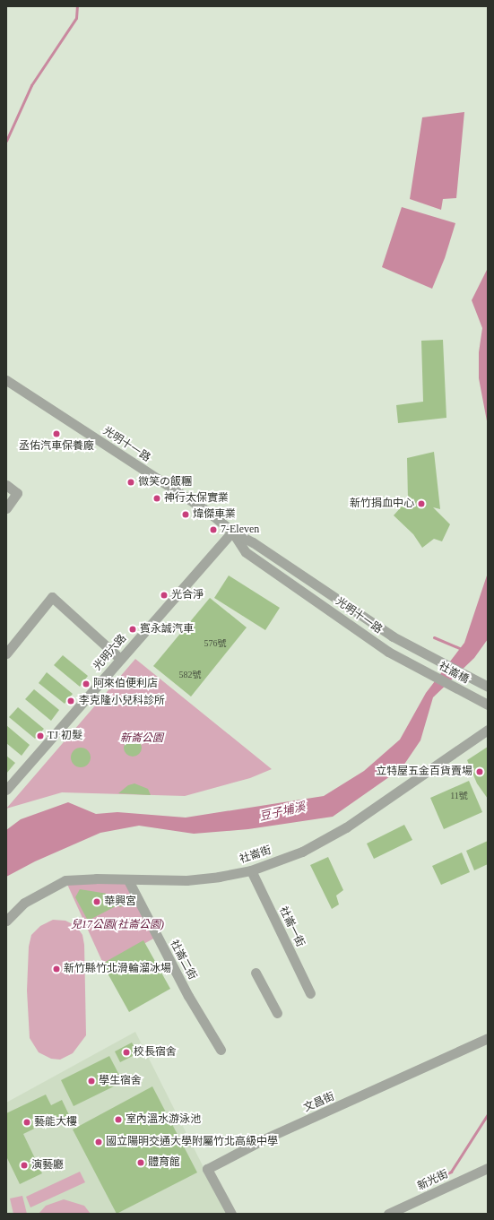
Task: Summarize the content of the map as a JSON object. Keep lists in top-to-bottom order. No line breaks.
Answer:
{"streets":{"street":["光明十一路","光明六路","社崙橋","社崙街","社崙一街","社崙二街","文昌街","新光街"]},"crossings":[["光明十一路","光明六路"],["光明十一路","社崙橋"],["社崙街","社崙一街"],["社崙街","社崙二街"]],"water":["豆子埔溪"],"parks":["新崙公園","兒17公園(社崙公園)"],"places":["丞佑汽車保養廠","微笑の飯糰","神行太保實業","新竹捐血中心","煒傑車業","7-Eleven","光合淨","賓永誠汽車","阿來伯便利店","李克隆小兒科診所","TJ 初髮","立特屋五金百貨賣場","華興宮","新竹縣竹北滑輪溜冰場","校長宿舍","學生宿舍","室內溫水游泳池","藝能大樓","國立陽明交通大學附屬竹北高級中學","體育館","演藝廳"],"house_numbers":["576號","582號","11號"]}
